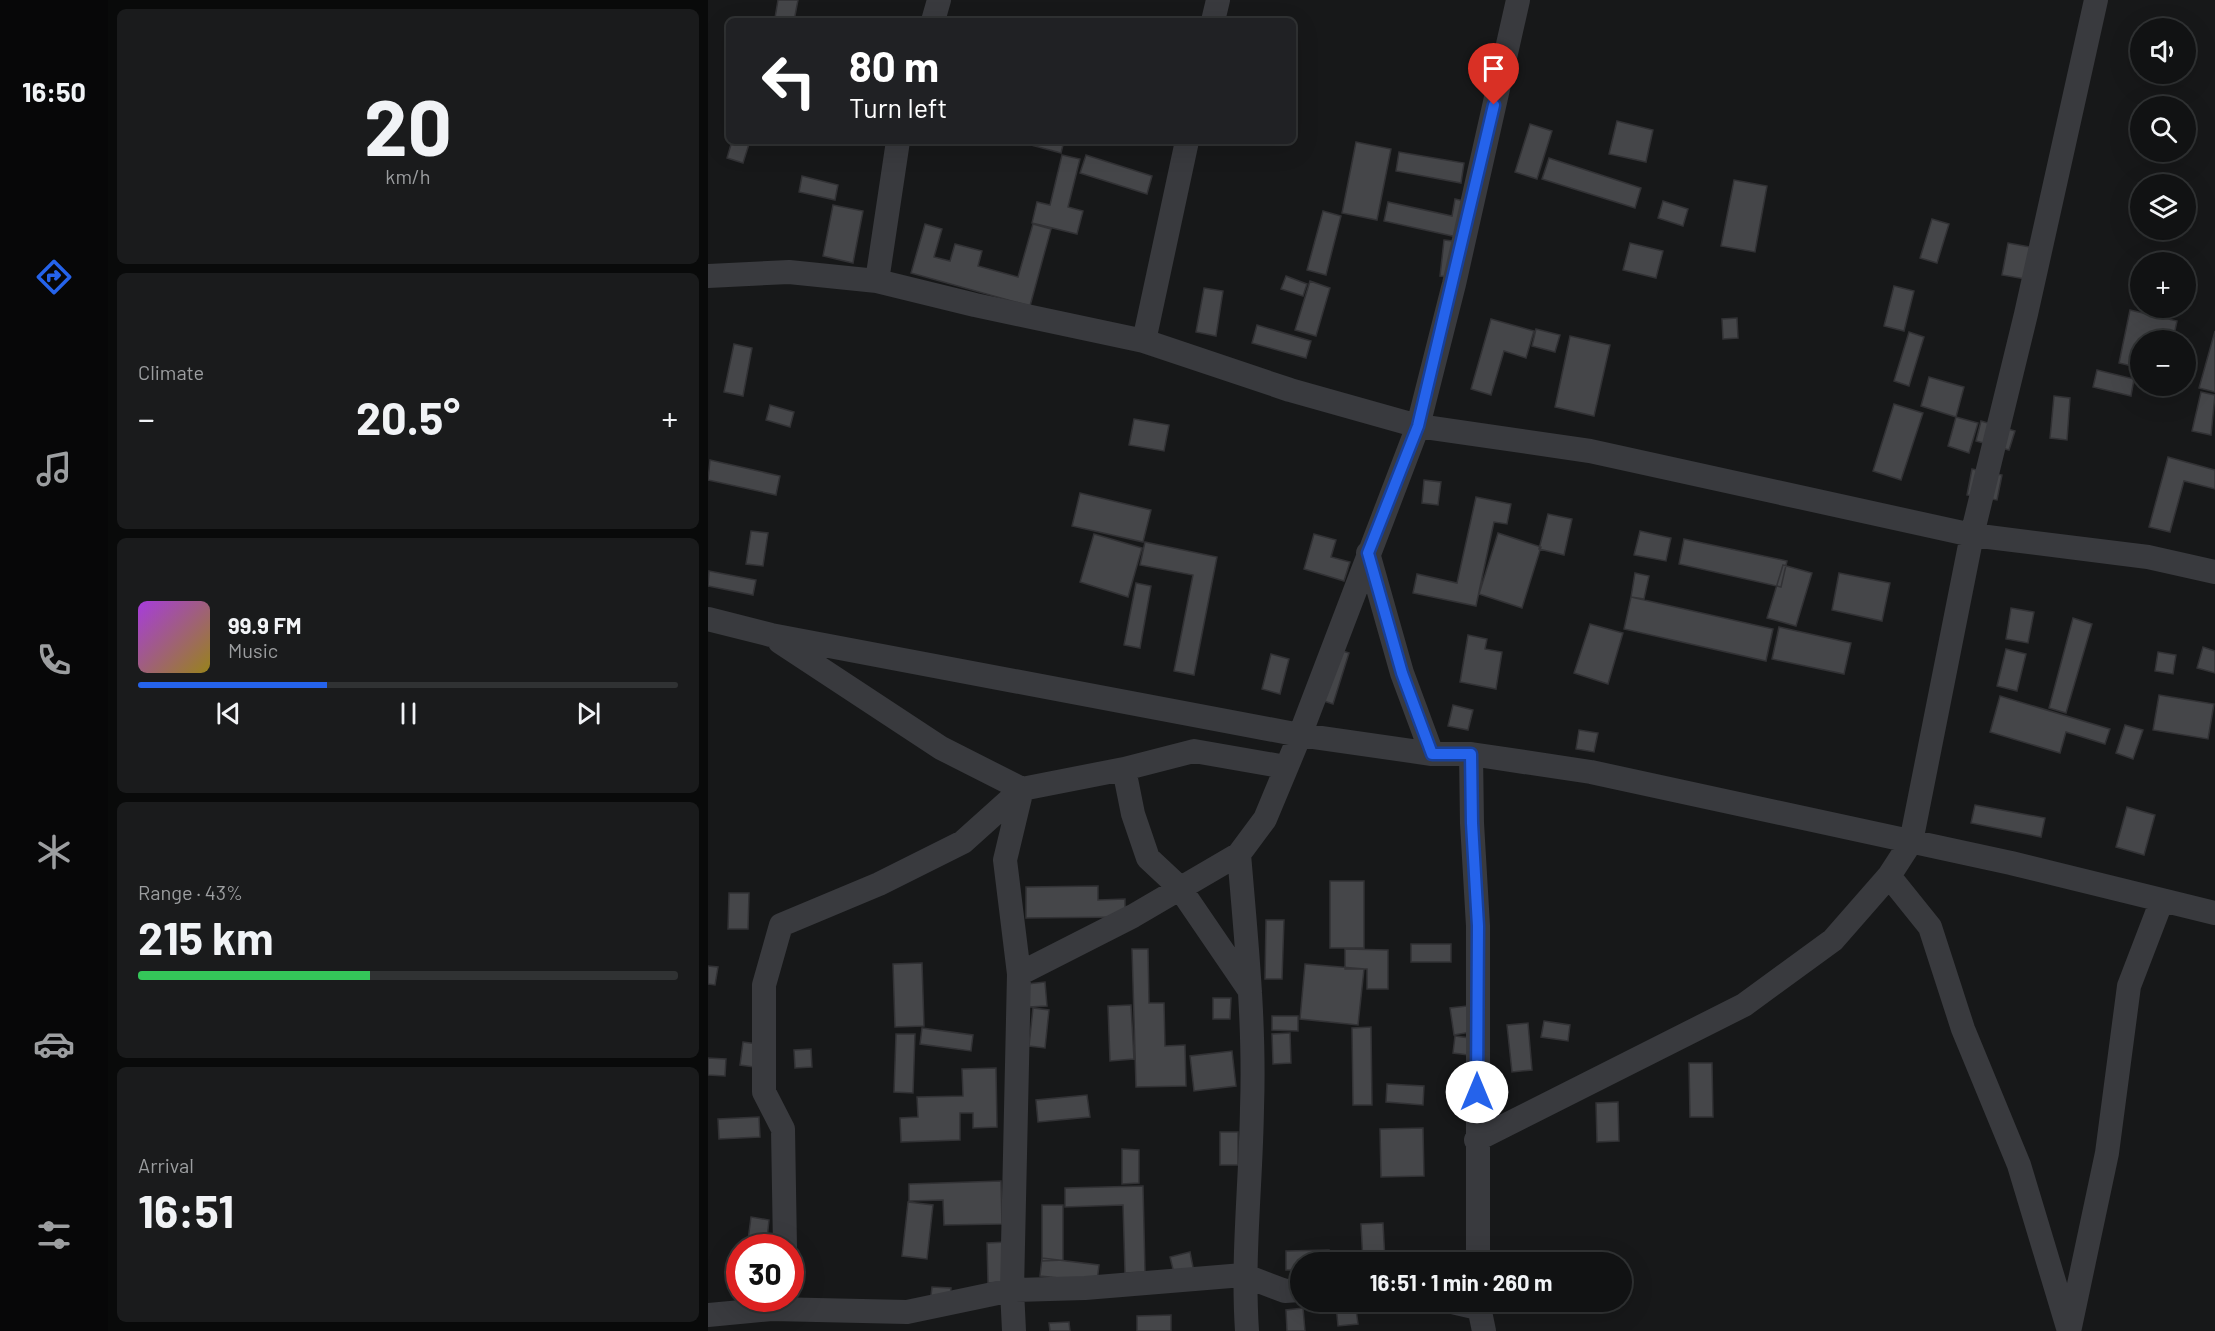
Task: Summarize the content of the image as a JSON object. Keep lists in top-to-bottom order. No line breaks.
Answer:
{"page":{"tabs":"16:50","tile":[["20","km/h"],"Climate",["Range · 43%","215 km"],["Arrival","16:51"]],"map_buttons":["+","−"],"turn":["80 m","Turn left"],"heat":["−","20.5°","+"],"song":["99.9 FM","Music"],"limit":"30","trip":"16:51 · 1 min · 260 m"}}
